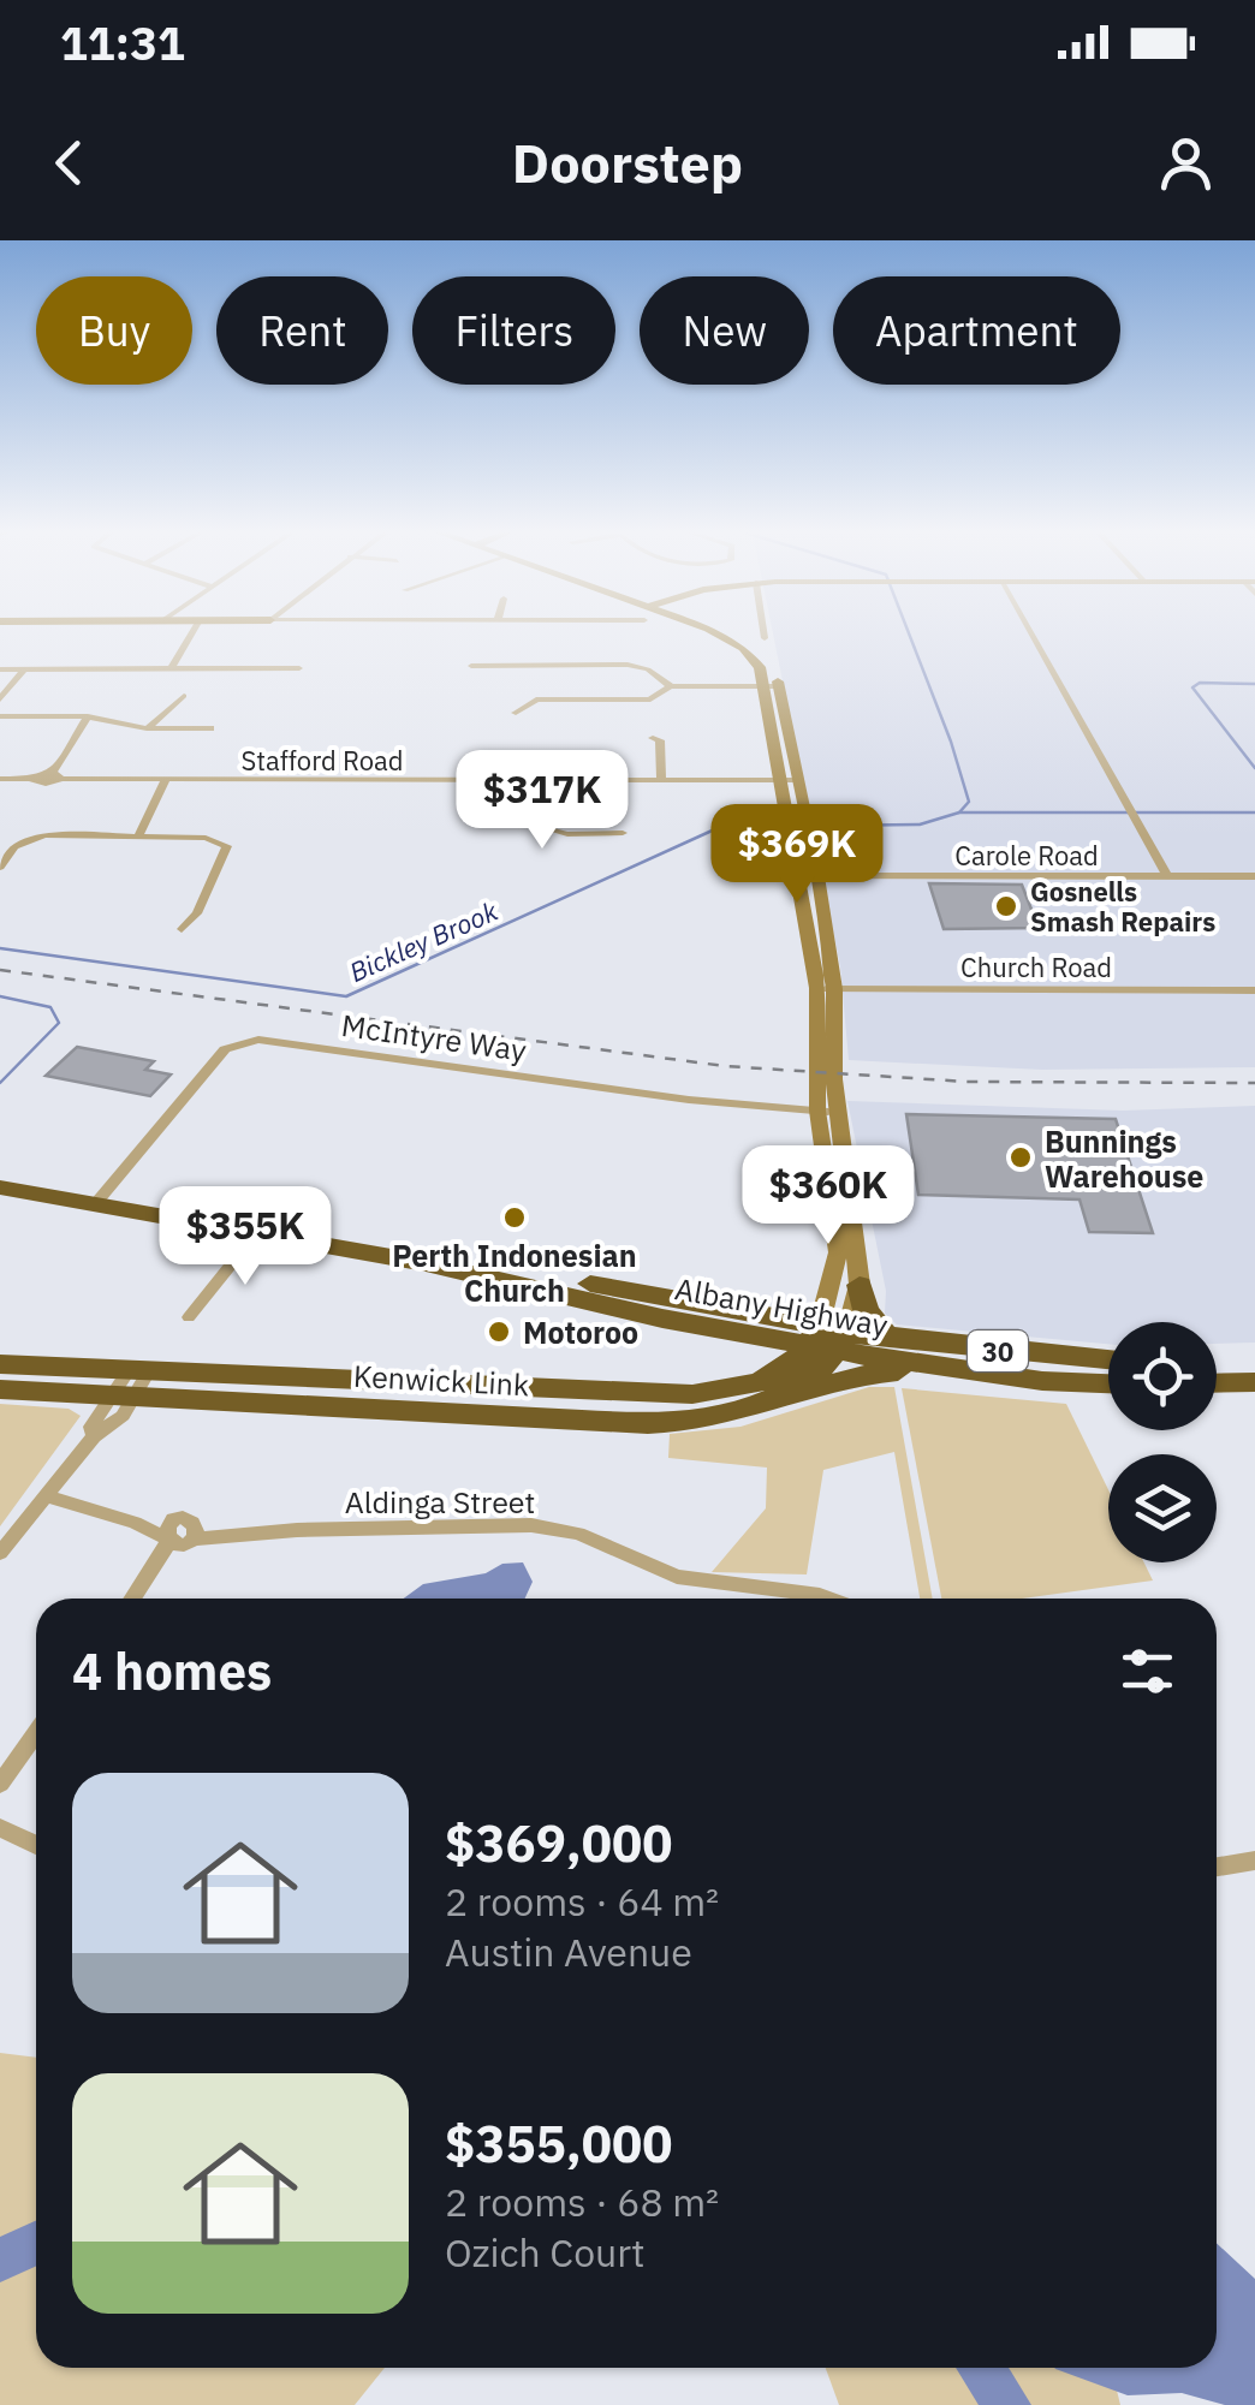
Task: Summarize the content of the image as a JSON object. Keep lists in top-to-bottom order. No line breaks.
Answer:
{"streets":{"highway":["Albany Highway","30","Kenwick Link"],"street":["Stafford Road","Carole Road","Church Road","McIntyre Way","Aldinga Street"]},"crossings":[["McIntyre Way","Albany Highway"],["Albany Highway","30"],["Albany Highway","Kenwick Link"],["30","Kenwick Link"]],"water":["Bickley Brook"],"places":["Gosnells Smash Repairs","Bunnings Warehouse","Perth Indonesian Church","Motoroo"],"page":{"status":"11:31","header":"Doorstep","chip":["Buy","Rent","Filters","New","Apartment"],"price":["$317K","$369K","$360K","$355K"],"heading":"4 homes","list":[{"name":"$369,000","note":"2 rooms · 64 m² · Austin Avenue"},{"name":"$355,000","note":"2 rooms · 68 m² · Ozich Court"}]}}
